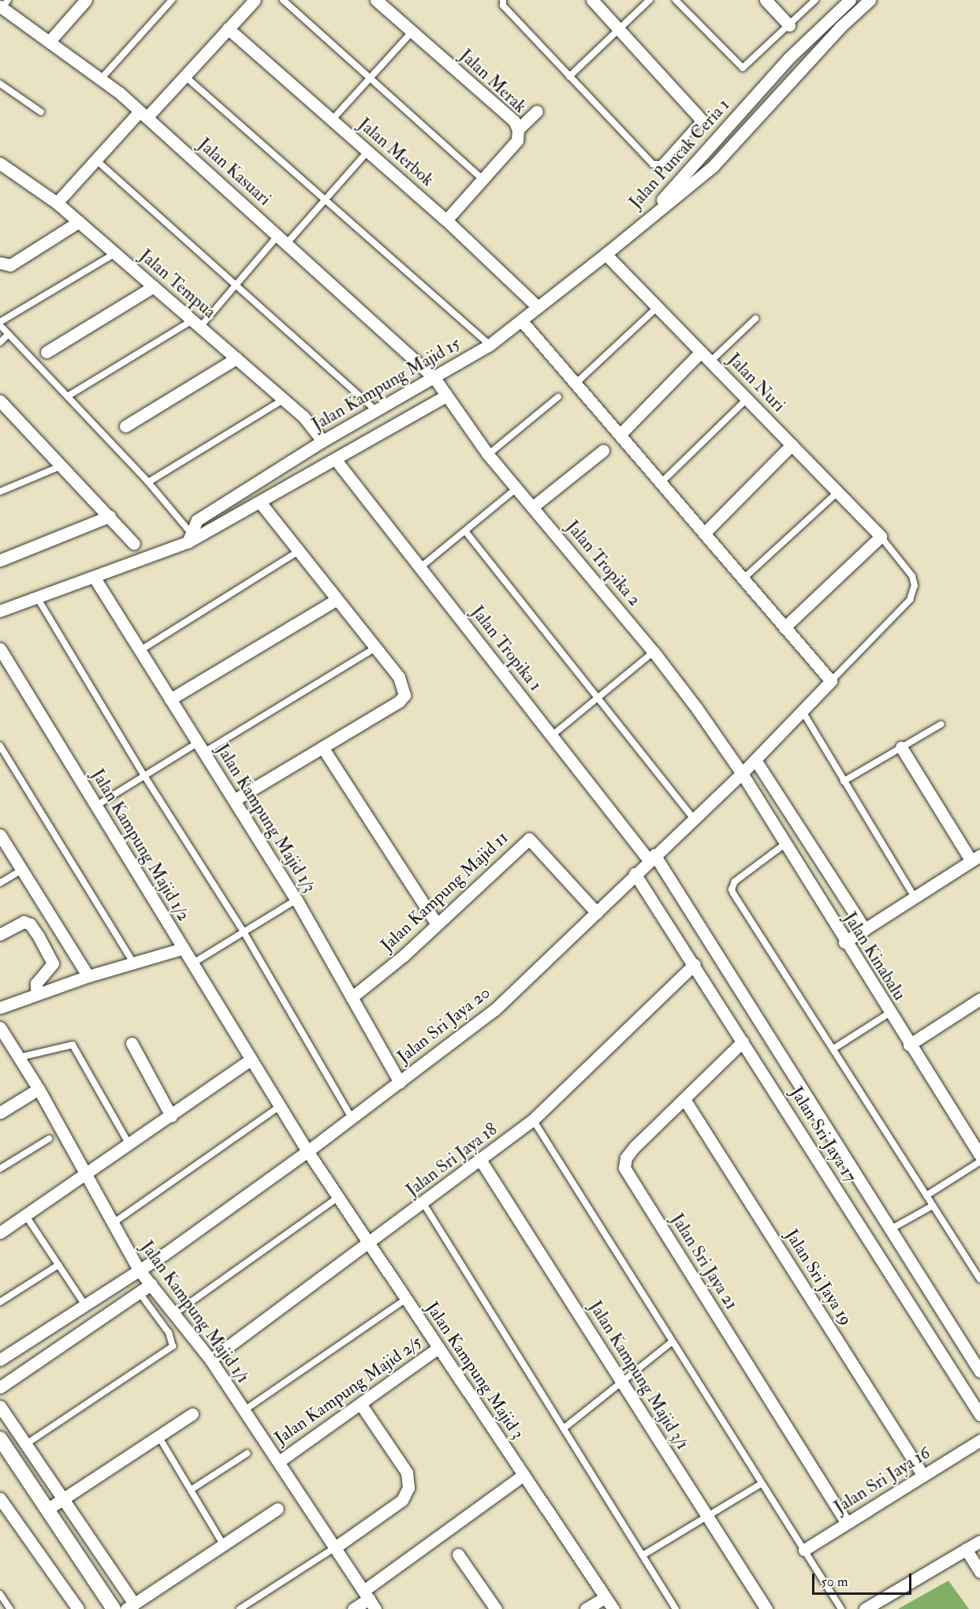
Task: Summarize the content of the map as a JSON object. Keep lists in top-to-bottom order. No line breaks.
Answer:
{"streets":{"street":["Jalan Merak","Jalan Merbok","Jalan Puncak Ceria 1","Jalan Kasuari","Jalan Tempua","Jalan Nuri","Jalan Kampung Majid 15","Jalan Tropika 2","Jalan Tropika 1","Jalan Kampung Majid 1/3","Jalan Kampung Majid 1/2","Jalan Kampung Majid 11","Jalan Kinabalu","Jalan Sri Jaya 20","Jalan Sri Jaya 17","Jalan Sri Jaya 18","Jalan Sri Jaya 21","Jalan Sri Jaya 19","Jalan Kampung Majid 1/1","Jalan Kampung Majid 3","Jalan Kampung Majid 3/1","Jalan Kampung Majid 2/5","Jalan Sri Jaya 16"]},"crossings":[["Jalan Merak","Jalan Merbok"],["Jalan Merbok","Jalan Kampung Majid 15"],["Jalan Puncak Ceria 1","Jalan Kampung Majid 15"],["Jalan Kasuari","Jalan Kampung Majid 15"],["Jalan Kasuari","Jalan Tropika 2"],["Jalan Tempua","Jalan Kampung Majid 15"],["Jalan Nuri","Jalan Kampung Majid 15"],["Jalan Kampung Majid 15","Jalan Tropika 2"],["Jalan Kampung Majid 15","Jalan Tropika 1"],["Jalan Kampung Majid 15","Jalan Kampung Majid 1/3"],["Jalan Tropika 2","Jalan Kinabalu"],["Jalan Tropika 2","Jalan Sri Jaya 20"],["Jalan Tropika 1","Jalan Sri Jaya 20"],["Jalan Tropika 1","Jalan Sri Jaya 17"],["Jalan Kampung Majid 1/3","Jalan Kampung Majid 11"],["Jalan Kampung Majid 1/3","Jalan Sri Jaya 20"],["Jalan Kampung Majid 1/2","Jalan Sri Jaya 20"],["Jalan Kampung Majid 1/2","Jalan Kampung Majid 3"],["Jalan Kampung Majid 11","Jalan Sri Jaya 20"],["Jalan Kinabalu","Jalan Sri Jaya 20"],["Jalan Sri Jaya 20","Jalan Sri Jaya 17"],["Jalan Sri Jaya 20","Jalan Kampung Majid 1/1"],["Jalan Sri Jaya 20","Jalan Kampung Majid 3"],["Jalan Sri Jaya 17","Jalan Sri Jaya 18"],["Jalan Sri Jaya 17","Jalan Sri Jaya 21"],["Jalan Sri Jaya 18","Jalan Kampung Majid 1/1"],["Jalan Sri Jaya 18","Jalan Kampung Majid 3"],["Jalan Sri Jaya 18","Jalan Kampung Majid 3/1"],["Jalan Sri Jaya 21","Jalan Sri Jaya 19"],["Jalan Sri Jaya 21","Jalan Sri Jaya 16"],["Jalan Sri Jaya 19","Jalan Sri Jaya 16"],["Jalan Kampung Majid 1/1","Jalan Kampung Majid 2/5"],["Jalan Kampung Majid 3","Jalan Kampung Majid 2/5"]],"scale_bar":"50 m"}
